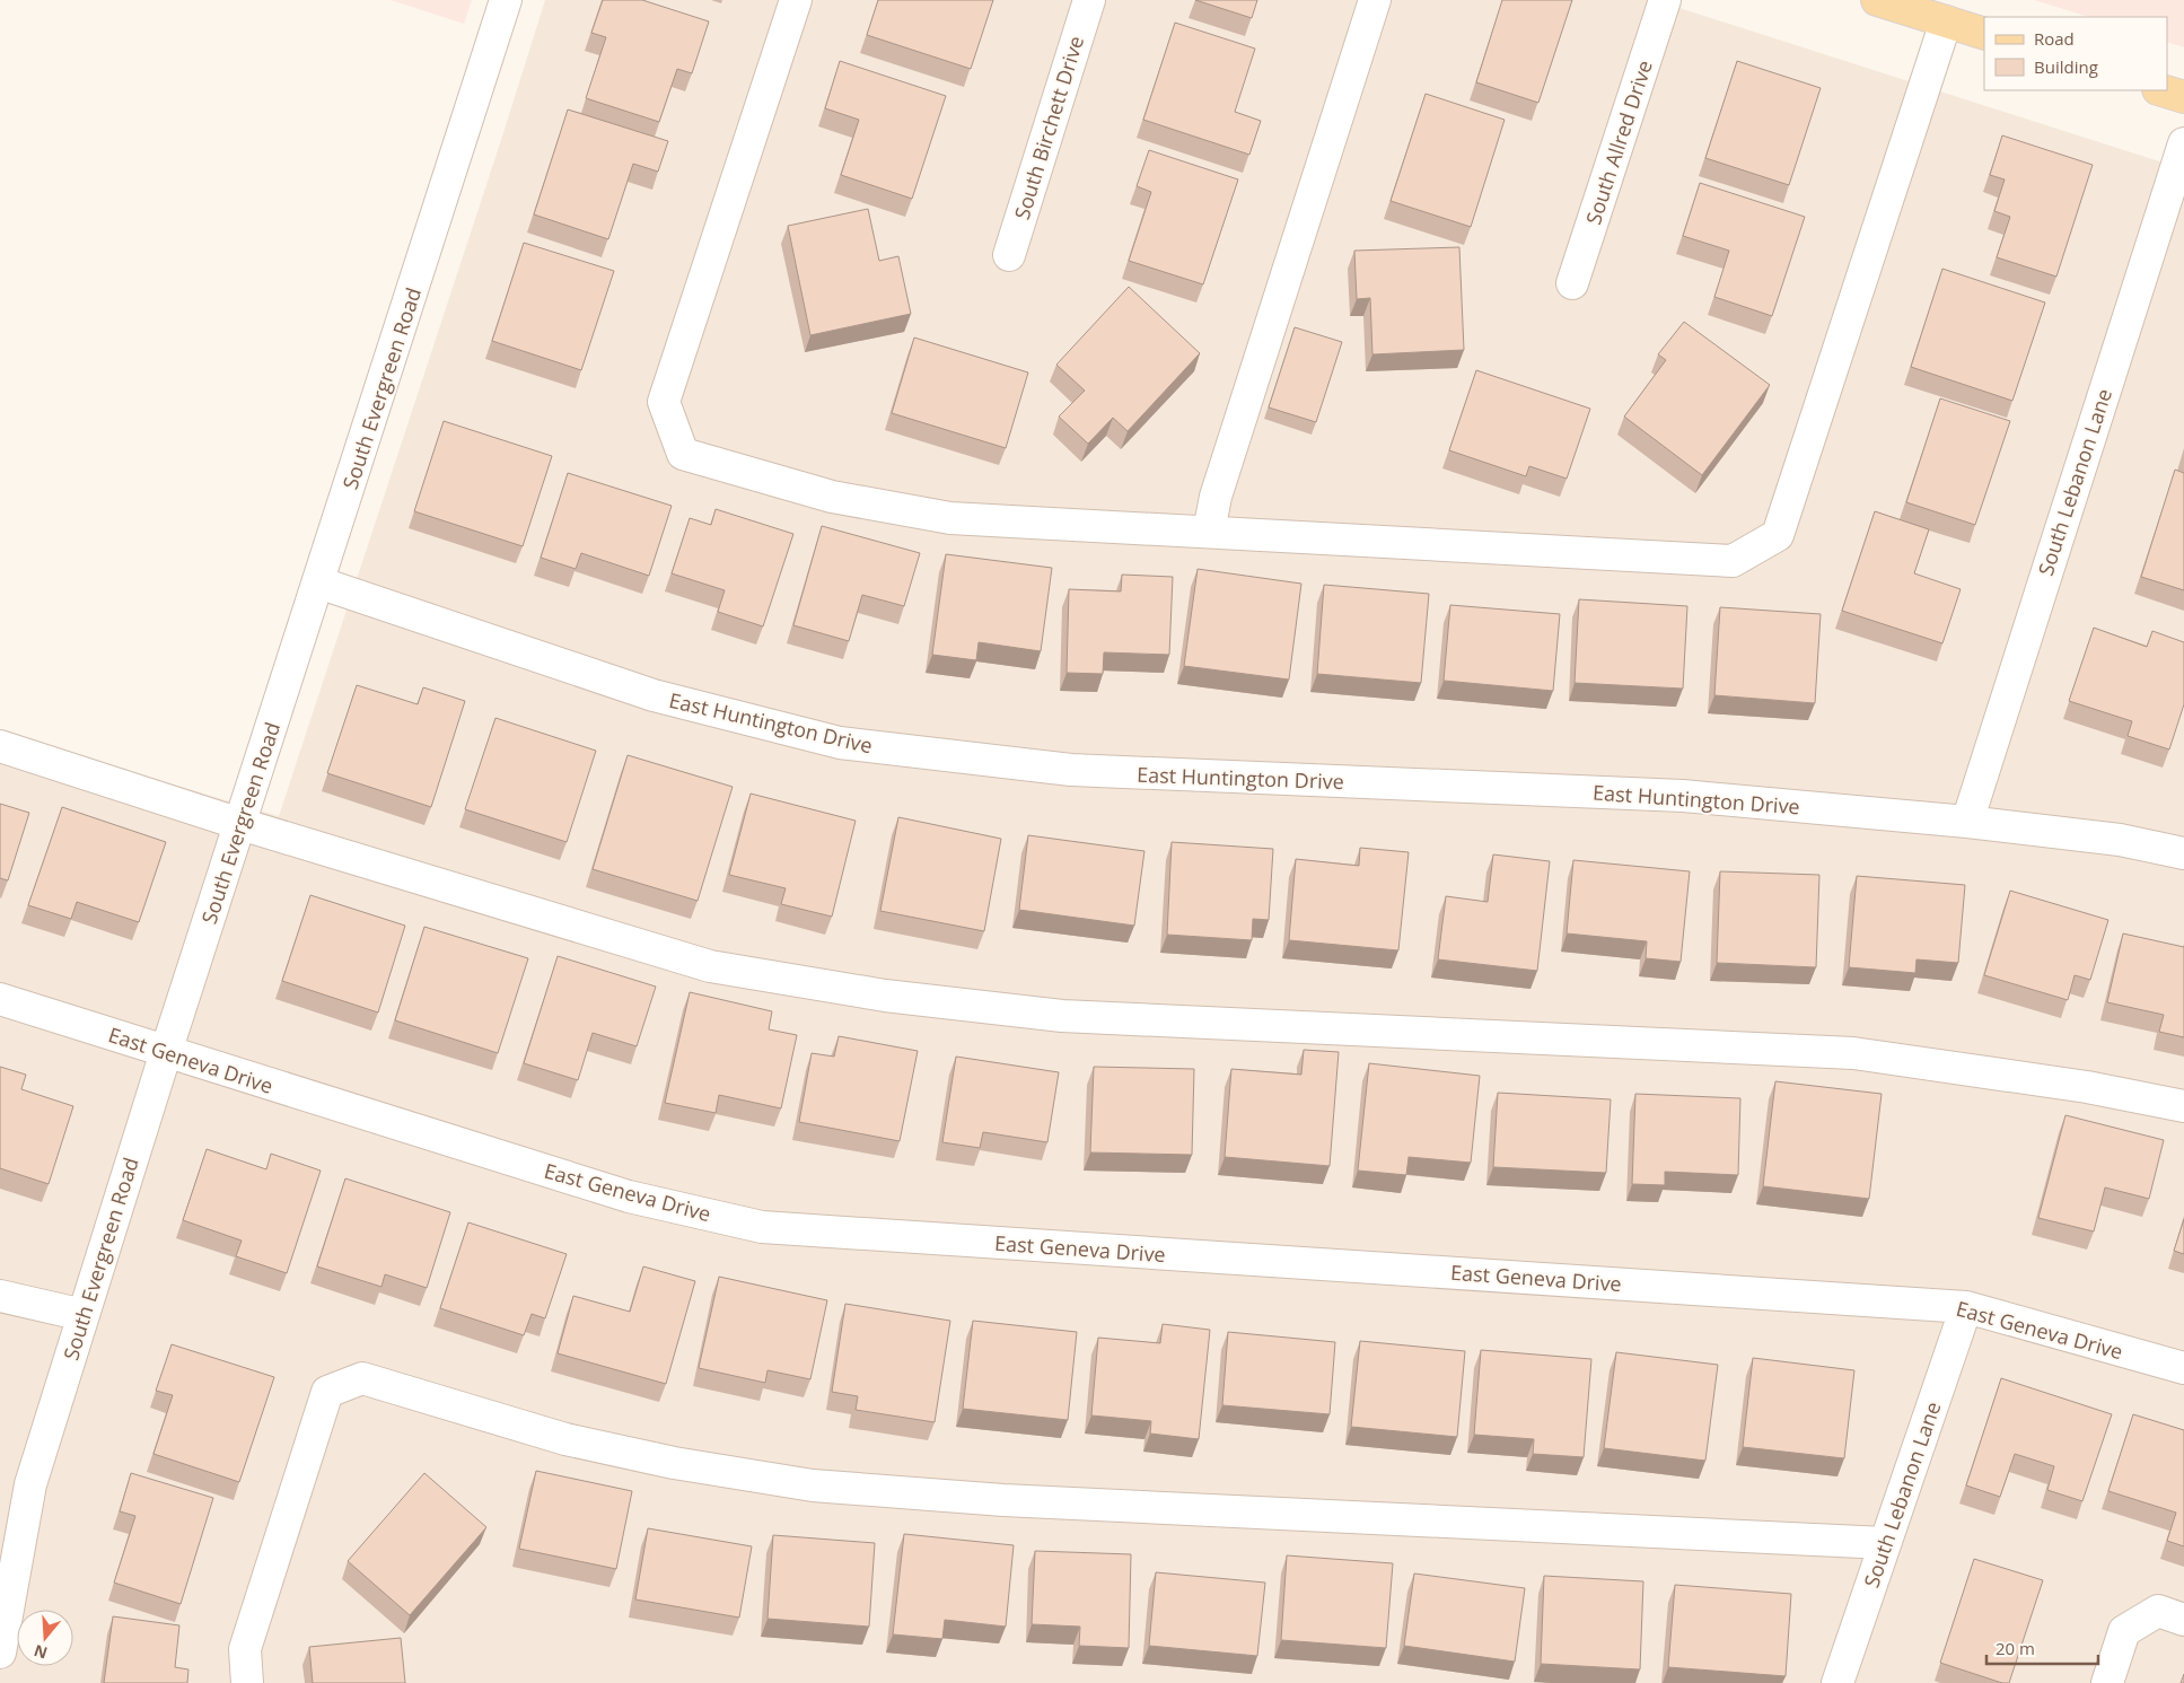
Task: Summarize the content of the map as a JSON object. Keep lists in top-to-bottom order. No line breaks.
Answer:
{"streets":{"street":["South Birchett Drive","South Allred Drive","South Evergreen Road","South Lebanon Lane","East Huntington Drive","East Geneva Drive"]},"crossings":[["South Evergreen Road","East Huntington Drive"],["South Evergreen Road","East Geneva Drive"],["South Lebanon Lane","East Huntington Drive"],["South Lebanon Lane","East Geneva Drive"]],"legend":["Road","Building"],"scale_bar":"20 m","north":"bottom"}
